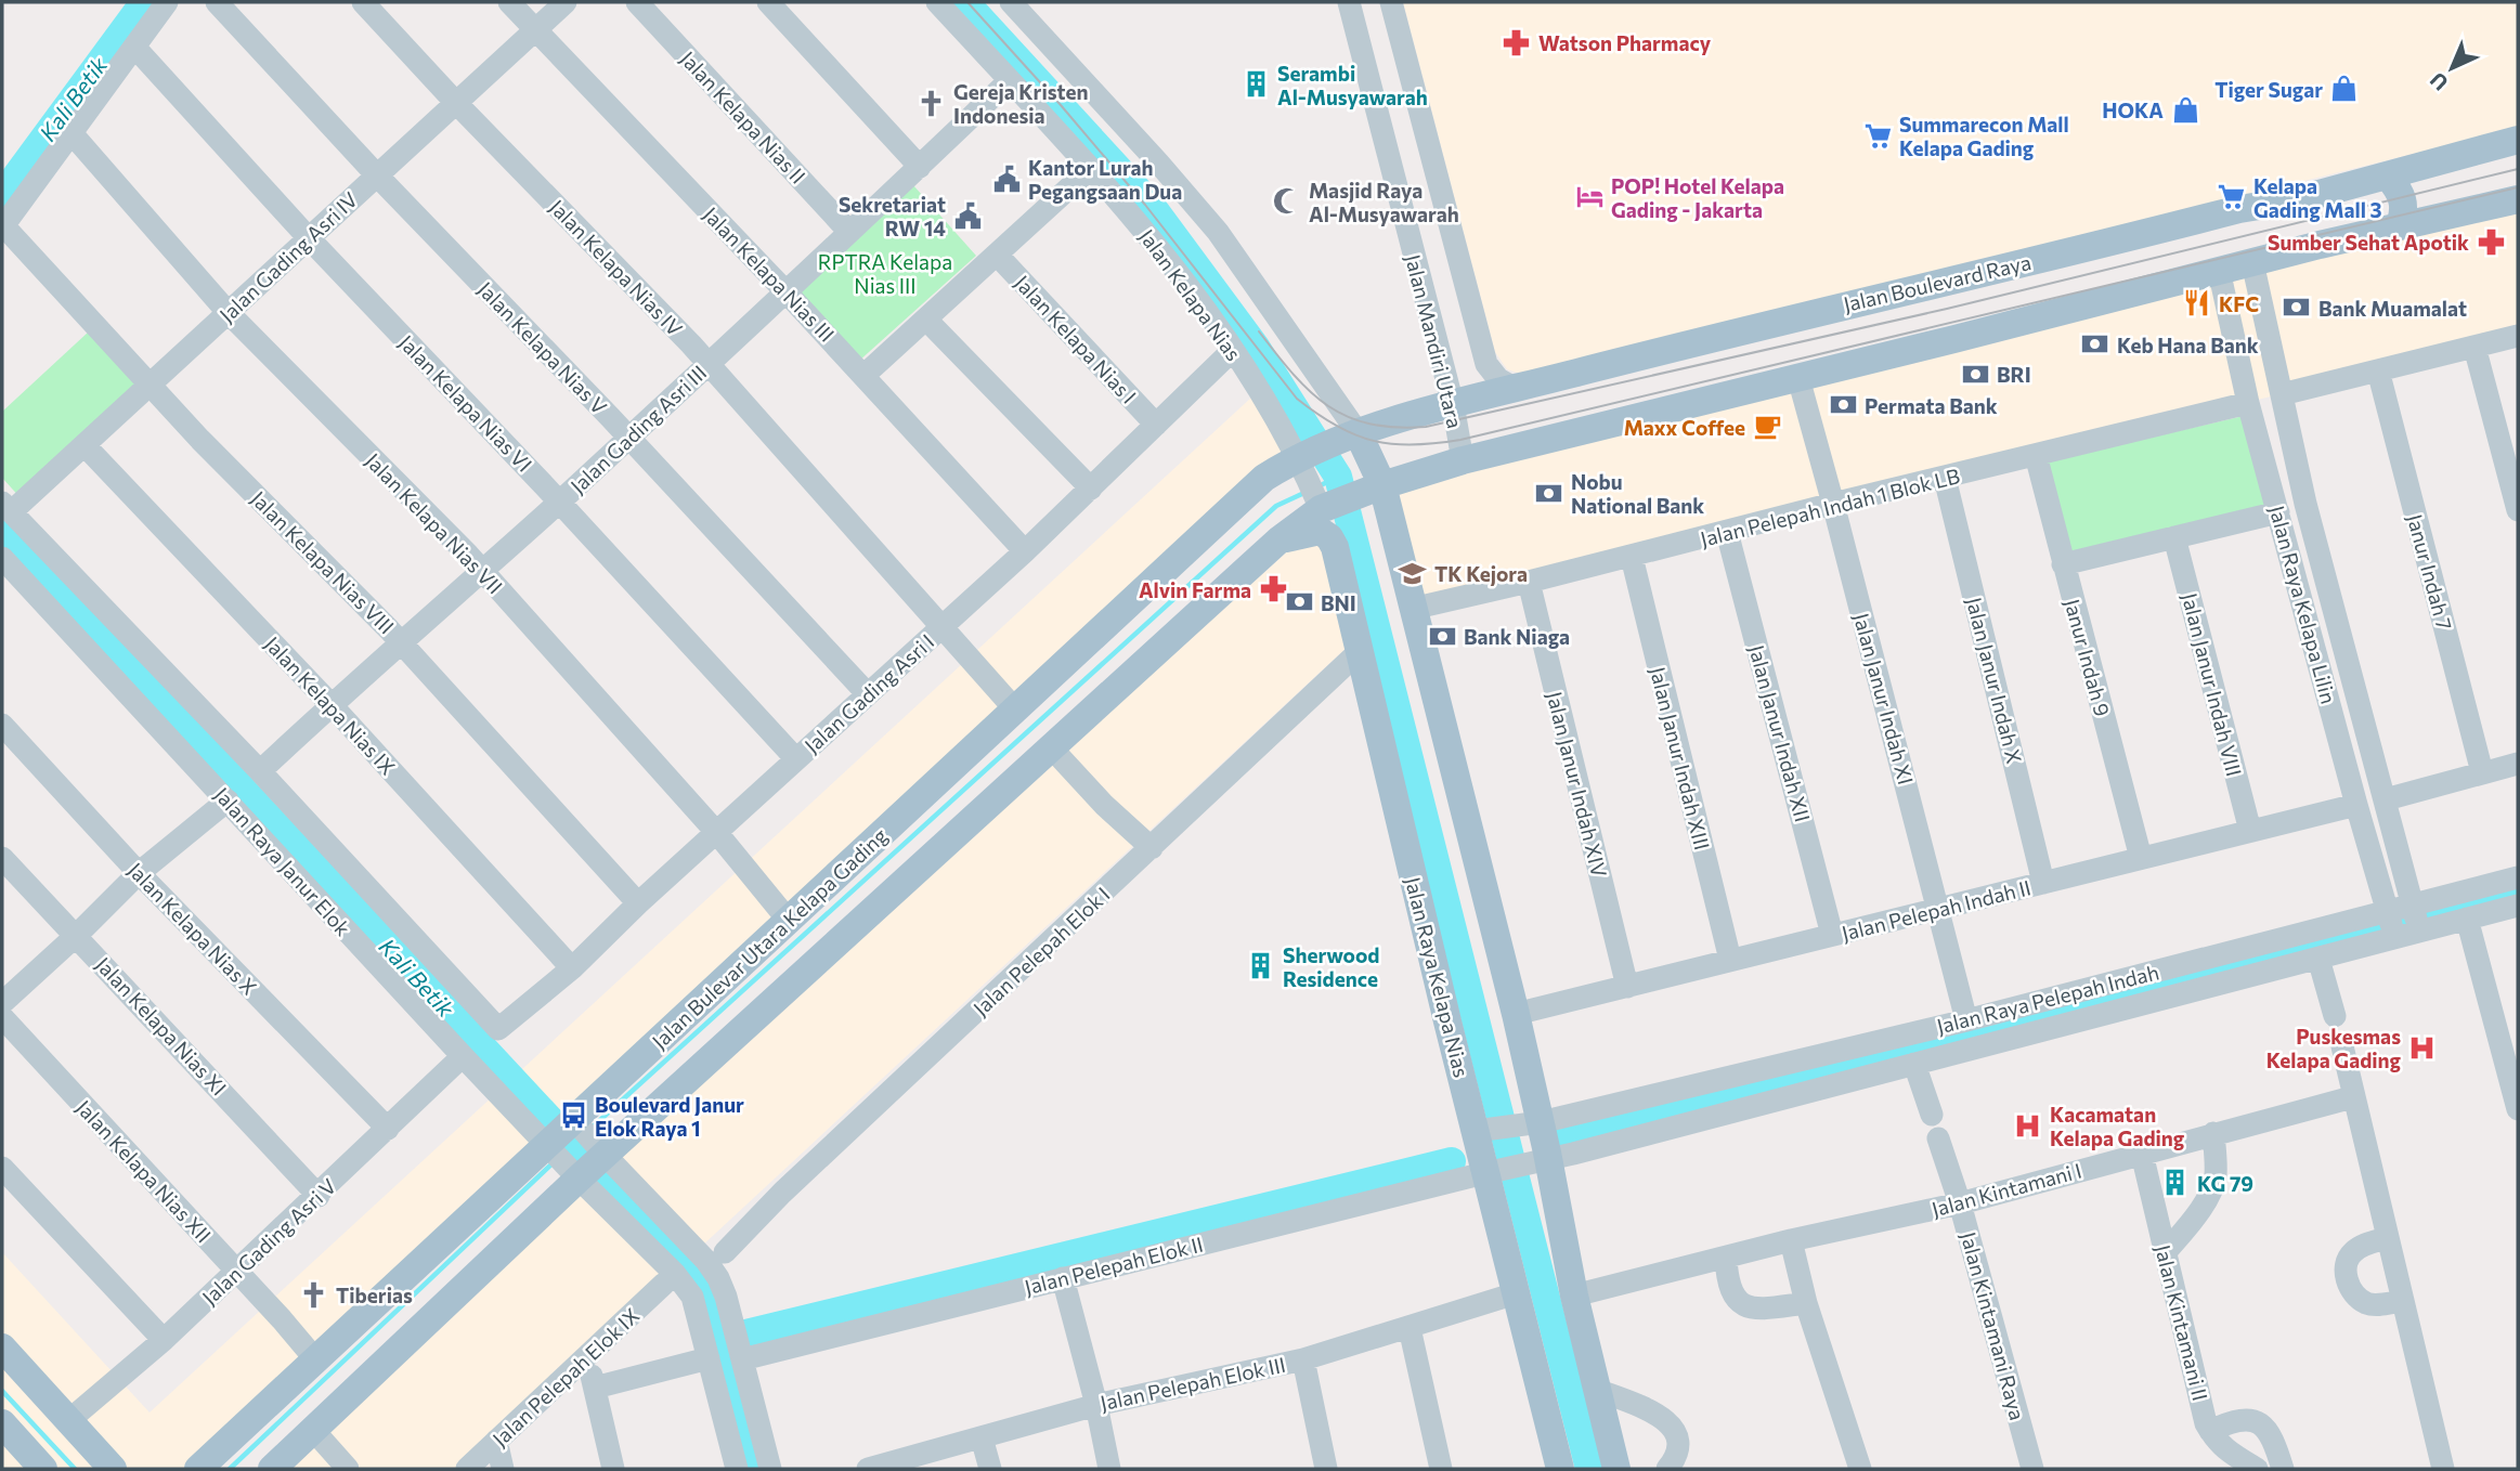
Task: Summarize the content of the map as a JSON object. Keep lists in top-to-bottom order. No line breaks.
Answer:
{"streets":{"main road":["Jalan Boulevard Raya","Jalan Bulevar Utara Kelapa Gading","Jalan Raya Kelapa Nias"],"street":["Jalan Kelapa Nias II","Jalan Gading Asri IV","Jalan Kelapa Nias IV","Jalan Kelapa Nias III","Jalan Kelapa Nias","Jalan Kelapa Nias I","Jalan Mandiri Utara","Jalan Kelapa Nias V","Jalan Kelapa Nias VI","Jalan Gading Asri III","Jalan Pelepah Indah 1 Blok LB","Jalan Kelapa Nias VII","Jalan Kelapa Nias VIII","Janur Indah 7","Jalan Raya Kelapa Lilin","Janur Indah 9","Jalan Janur Indah X","Jalan Janur Indah VIII","Jalan Gading Asri I","Jalan Janur Indah XI","Jalan Kelapa Nias IX","Jalan Janur Indah XII","Jalan Janur Indah XIII","Jalan Janur Indah XIV","Jalan Raya Janur Elok","Jalan Pelepah Indah II","Jalan Kelapa Nias X","Jalan Pelepah Elok I","Jalan Raya Pelepah Indah","Jalan Kelapa Nias XI","Jalan Kelapa Nias XII","Jalan Kintamani I","Jalan Gading Asri V","Jalan Pelepah Elok II","Jalan Kintamani II","Jalan Kintamani Raya","Jalan Pelepah Elok IX","Jalan Pelepah Elok III"]},"crossings":[["Jalan Kelapa Nias II","Jalan Gading Asri III"],["Jalan Gading Asri IV","Jalan Kelapa Nias IV"],["Jalan Gading Asri IV","Jalan Kelapa Nias III"],["Jalan Gading Asri IV","Jalan Kelapa Nias V"],["Jalan Gading Asri IV","Jalan Kelapa Nias VI"],["Jalan Gading Asri IV","Jalan Kelapa Nias VII"],["Jalan Gading Asri IV","Jalan Kelapa Nias VIII"],["Jalan Gading Asri IV","Jalan Kelapa Nias IX"],["Jalan Gading Asri IV","Jalan Raya Janur Elok"],["Jalan Kelapa Nias IV","Jalan Gading Asri III"],["Jalan Kelapa Nias IV","Jalan Gading Asri I"],["Jalan Kelapa Nias IV","Jalan Bulevar Utara Kelapa Gading"],["Jalan Kelapa Nias III","Jalan Gading Asri III"],["Jalan Kelapa Nias III","Jalan Gading Asri I"],["Jalan Boulevard Raya","Jalan Mandiri Utara"],["Jalan Boulevard Raya","Jalan Bulevar Utara Kelapa Gading"],["Jalan Kelapa Nias","Jalan Gading Asri III"],["Jalan Kelapa Nias","Jalan Gading Asri I"],["Jalan Kelapa Nias","Jalan Bulevar Utara Kelapa Gading"],["Jalan Kelapa Nias I","Jalan Gading Asri I"],["Jalan Kelapa Nias V","Jalan Gading Asri III"],["Jalan Kelapa Nias V","Jalan Gading Asri I"],["Jalan Kelapa Nias VI","Jalan Gading Asri III"],["Jalan Kelapa Nias VI","Jalan Gading Asri I"],["Jalan Gading Asri III","Jalan Kelapa Nias VII"],["Jalan Gading Asri III","Jalan Kelapa Nias VIII"],["Jalan Gading Asri III","Jalan Kelapa Nias IX"],["Jalan Gading Asri III","Jalan Raya Janur Elok"],["Jalan Pelepah Indah 1 Blok LB","Jalan Raya Kelapa Lilin"],["Jalan Pelepah Indah 1 Blok LB","Janur Indah 9"],["Jalan Pelepah Indah 1 Blok LB","Jalan Janur Indah X"],["Jalan Pelepah Indah 1 Blok LB","Jalan Janur Indah XI"],["Jalan Pelepah Indah 1 Blok LB","Jalan Janur Indah XII"],["Jalan Pelepah Indah 1 Blok LB","Jalan Janur Indah XIII"],["Jalan Pelepah Indah 1 Blok LB","Jalan Janur Indah XIV"],["Jalan Kelapa Nias VII","Jalan Gading Asri I"],["Jalan Kelapa Nias VII","Jalan Bulevar Utara Kelapa Gading"],["Jalan Kelapa Nias VIII","Jalan Gading Asri I"],["Jalan Raya Kelapa Lilin","Jalan Pelepah Indah II"],["Jalan Raya Kelapa Lilin","Jalan Raya Pelepah Indah"],["Janur Indah 9","Jalan Pelepah Indah II"],["Jalan Janur Indah X","Jalan Pelepah Indah II"],["Jalan Janur Indah VIII","Jalan Pelepah Indah II"],["Jalan Gading Asri I","Jalan Kelapa Nias IX"],["Jalan Gading Asri I","Jalan Raya Janur Elok"],["Jalan Janur Indah XI","Jalan Pelepah Indah II"],["Jalan Janur Indah XI","Jalan Raya Pelepah Indah"],["Jalan Janur Indah XII","Jalan Pelepah Indah II"],["Jalan Janur Indah XIII","Jalan Pelepah Indah II"],["Jalan Janur Indah XIV","Jalan Pelepah Indah II"],["Jalan Raya Janur Elok","Jalan Bulevar Utara Kelapa Gading"],["Jalan Raya Janur Elok","Jalan Gading Asri V"],["Jalan Raya Janur Elok","Jalan Pelepah Elok II"],["Jalan Kelapa Nias X","Jalan Gading Asri V"],["Jalan Bulevar Utara Kelapa Gading","Jalan Kelapa Nias XII"],["Jalan Pelepah Elok I","Jalan Raya Kelapa Nias"],["Jalan Raya Kelapa Nias","Jalan Pelepah Elok II"],["Jalan Raya Kelapa Nias","Jalan Pelepah Elok III"],["Jalan Raya Pelepah Indah","Jalan Pelepah Elok II"],["Jalan Kelapa Nias XI","Jalan Gading Asri V"],["Jalan Kelapa Nias XII","Jalan Gading Asri V"],["Jalan Kintamani I","Jalan Kintamani II"],["Jalan Kintamani I","Jalan Kintamani Raya"]],"water":["Kali Betik"],"parks":["RPTRA Kelapa Nias III"],"places":{"pharmacy":["Watson Pharmacy","Sumber Sehat Apotik","Alvin Farma"],"building":["Serambi Al-Musyawarah","Sherwood Residence","KG 79"],"shop":["Tiger Sugar","HOKA"],"church":["Gereja Kristen Indonesia","Tiberias"],"supermarket":["Summarecon Mall Kelapa Gading","Kelapa Gading Mall 3"],"public building":["Kantor Lurah Pegangsaan Dua","Sekretariat RW 14"],"hotel":["POP! Hotel Kelapa Gading - Jakarta"],"mosque":["Masjid Raya Al-Musyawarah"],"restaurant":["KFC"],"bank":["Bank Muamalat","Keb Hana Bank","BRI","Permata Bank","Nobu National Bank","BNI","Bank Niaga"],"cafe":["Maxx Coffee"],"school or university":["TK Kejora"],"hospital":["Puskesmas Kelapa Gading","Kacamatan Kelapa Gading"],"bus stop":["Boulevard Janur Elok Raya 1"]},"north":"bottom left"}
